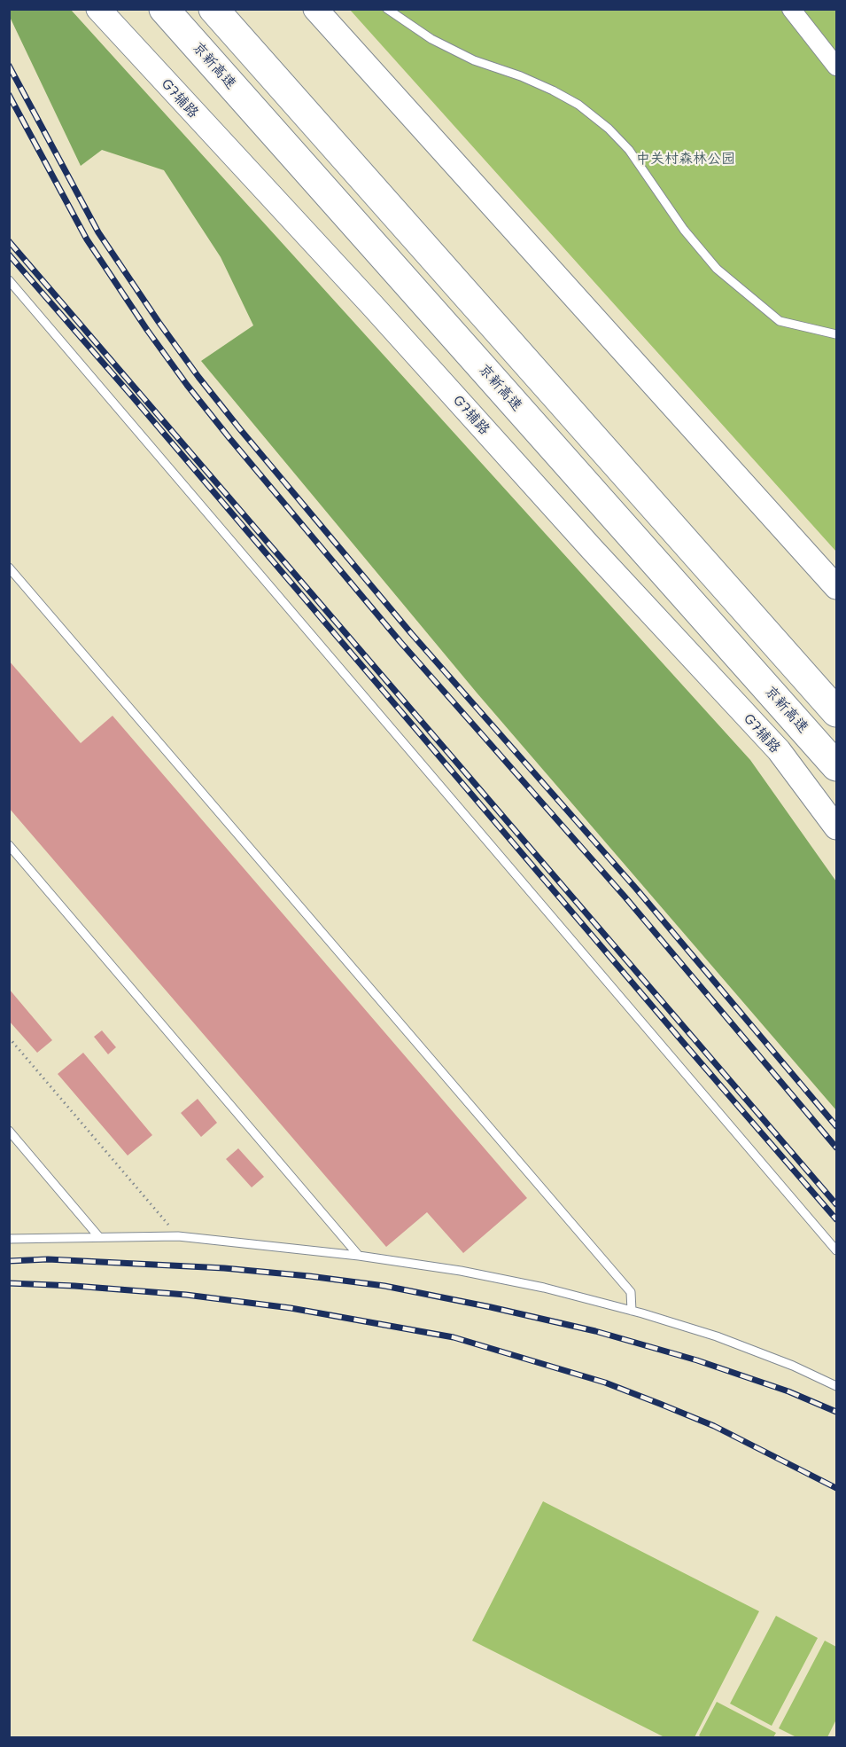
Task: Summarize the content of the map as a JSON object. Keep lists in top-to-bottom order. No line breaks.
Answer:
{"streets":{"highway":["京新高速"],"street":["G7辅路"]},"parks":["中关村森林公园"]}
